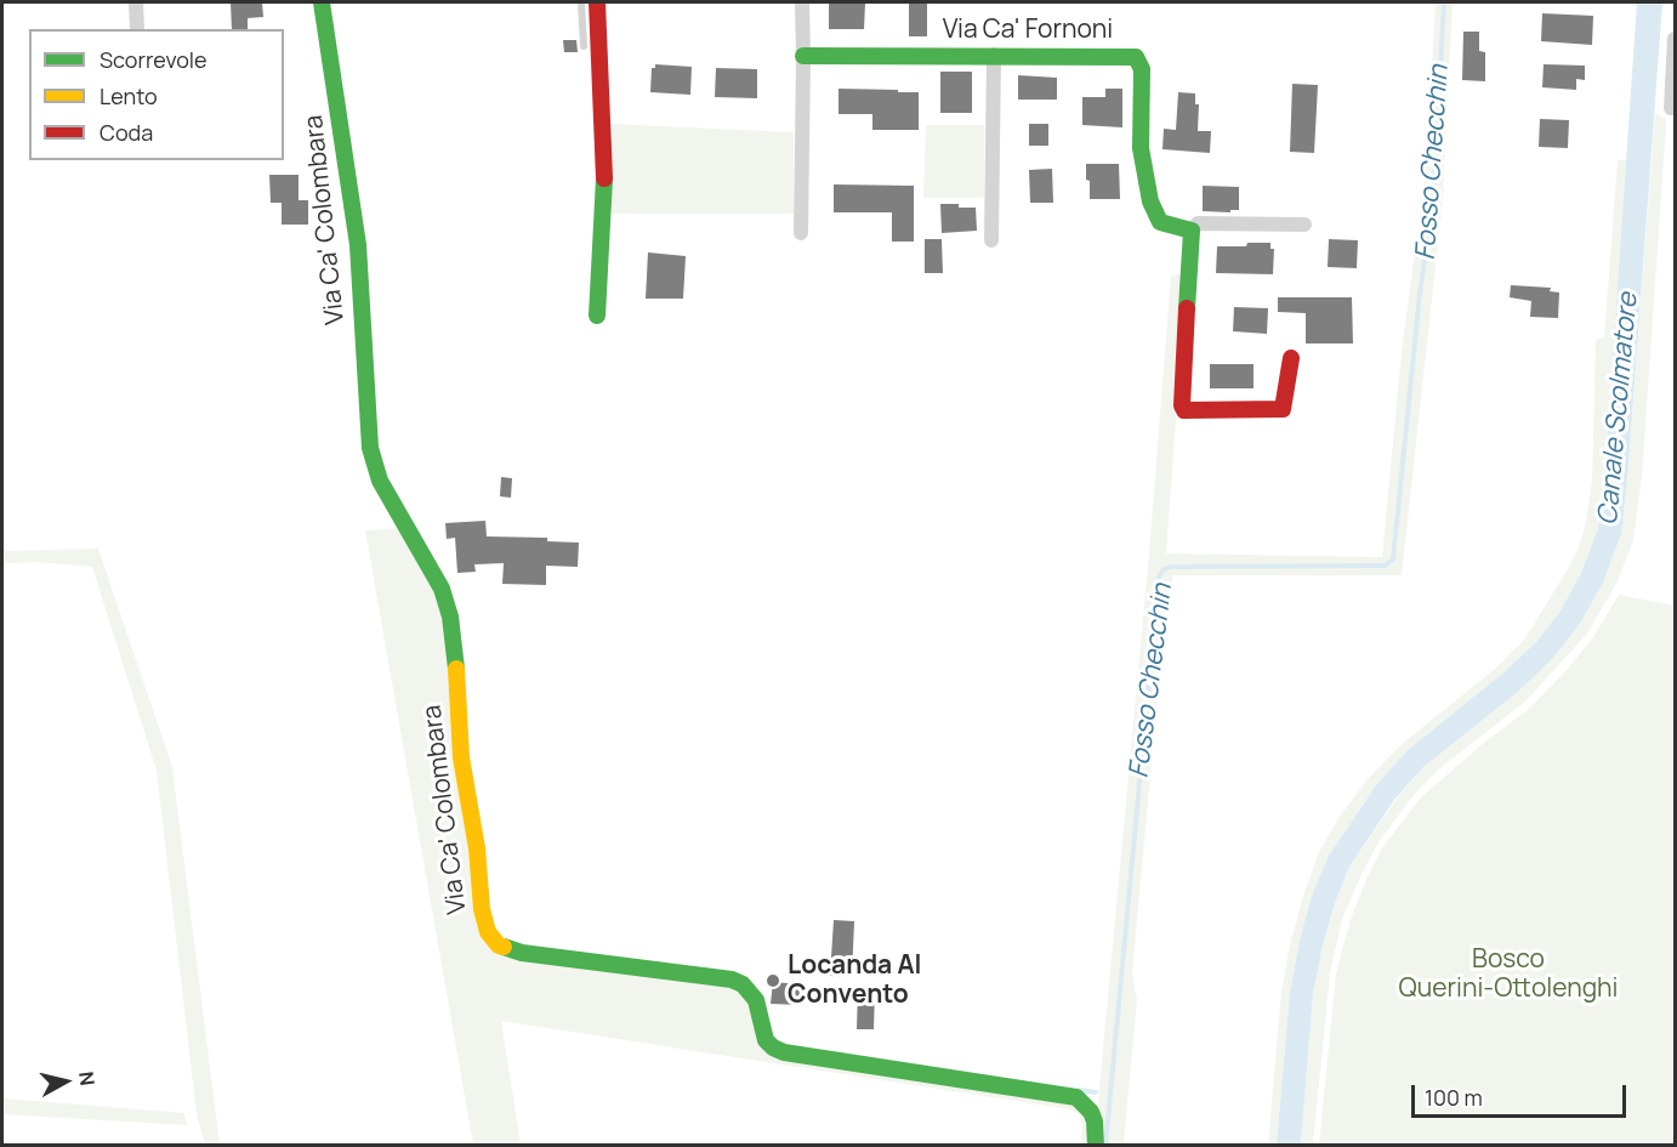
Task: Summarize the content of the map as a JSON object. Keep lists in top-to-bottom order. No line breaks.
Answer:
{"streets":{"street":["Via Ca' Fornoni","Via Ca' Colombara"]},"water":["Fosso Checchin","Canale Scolmatore"],"parks":["Bosco Querini-Ottolenghi"],"places":["Locanda Al Convento"],"legend":["Scorrevole","Lento","Coda"],"scale_bar":"100 m","north":"right"}
